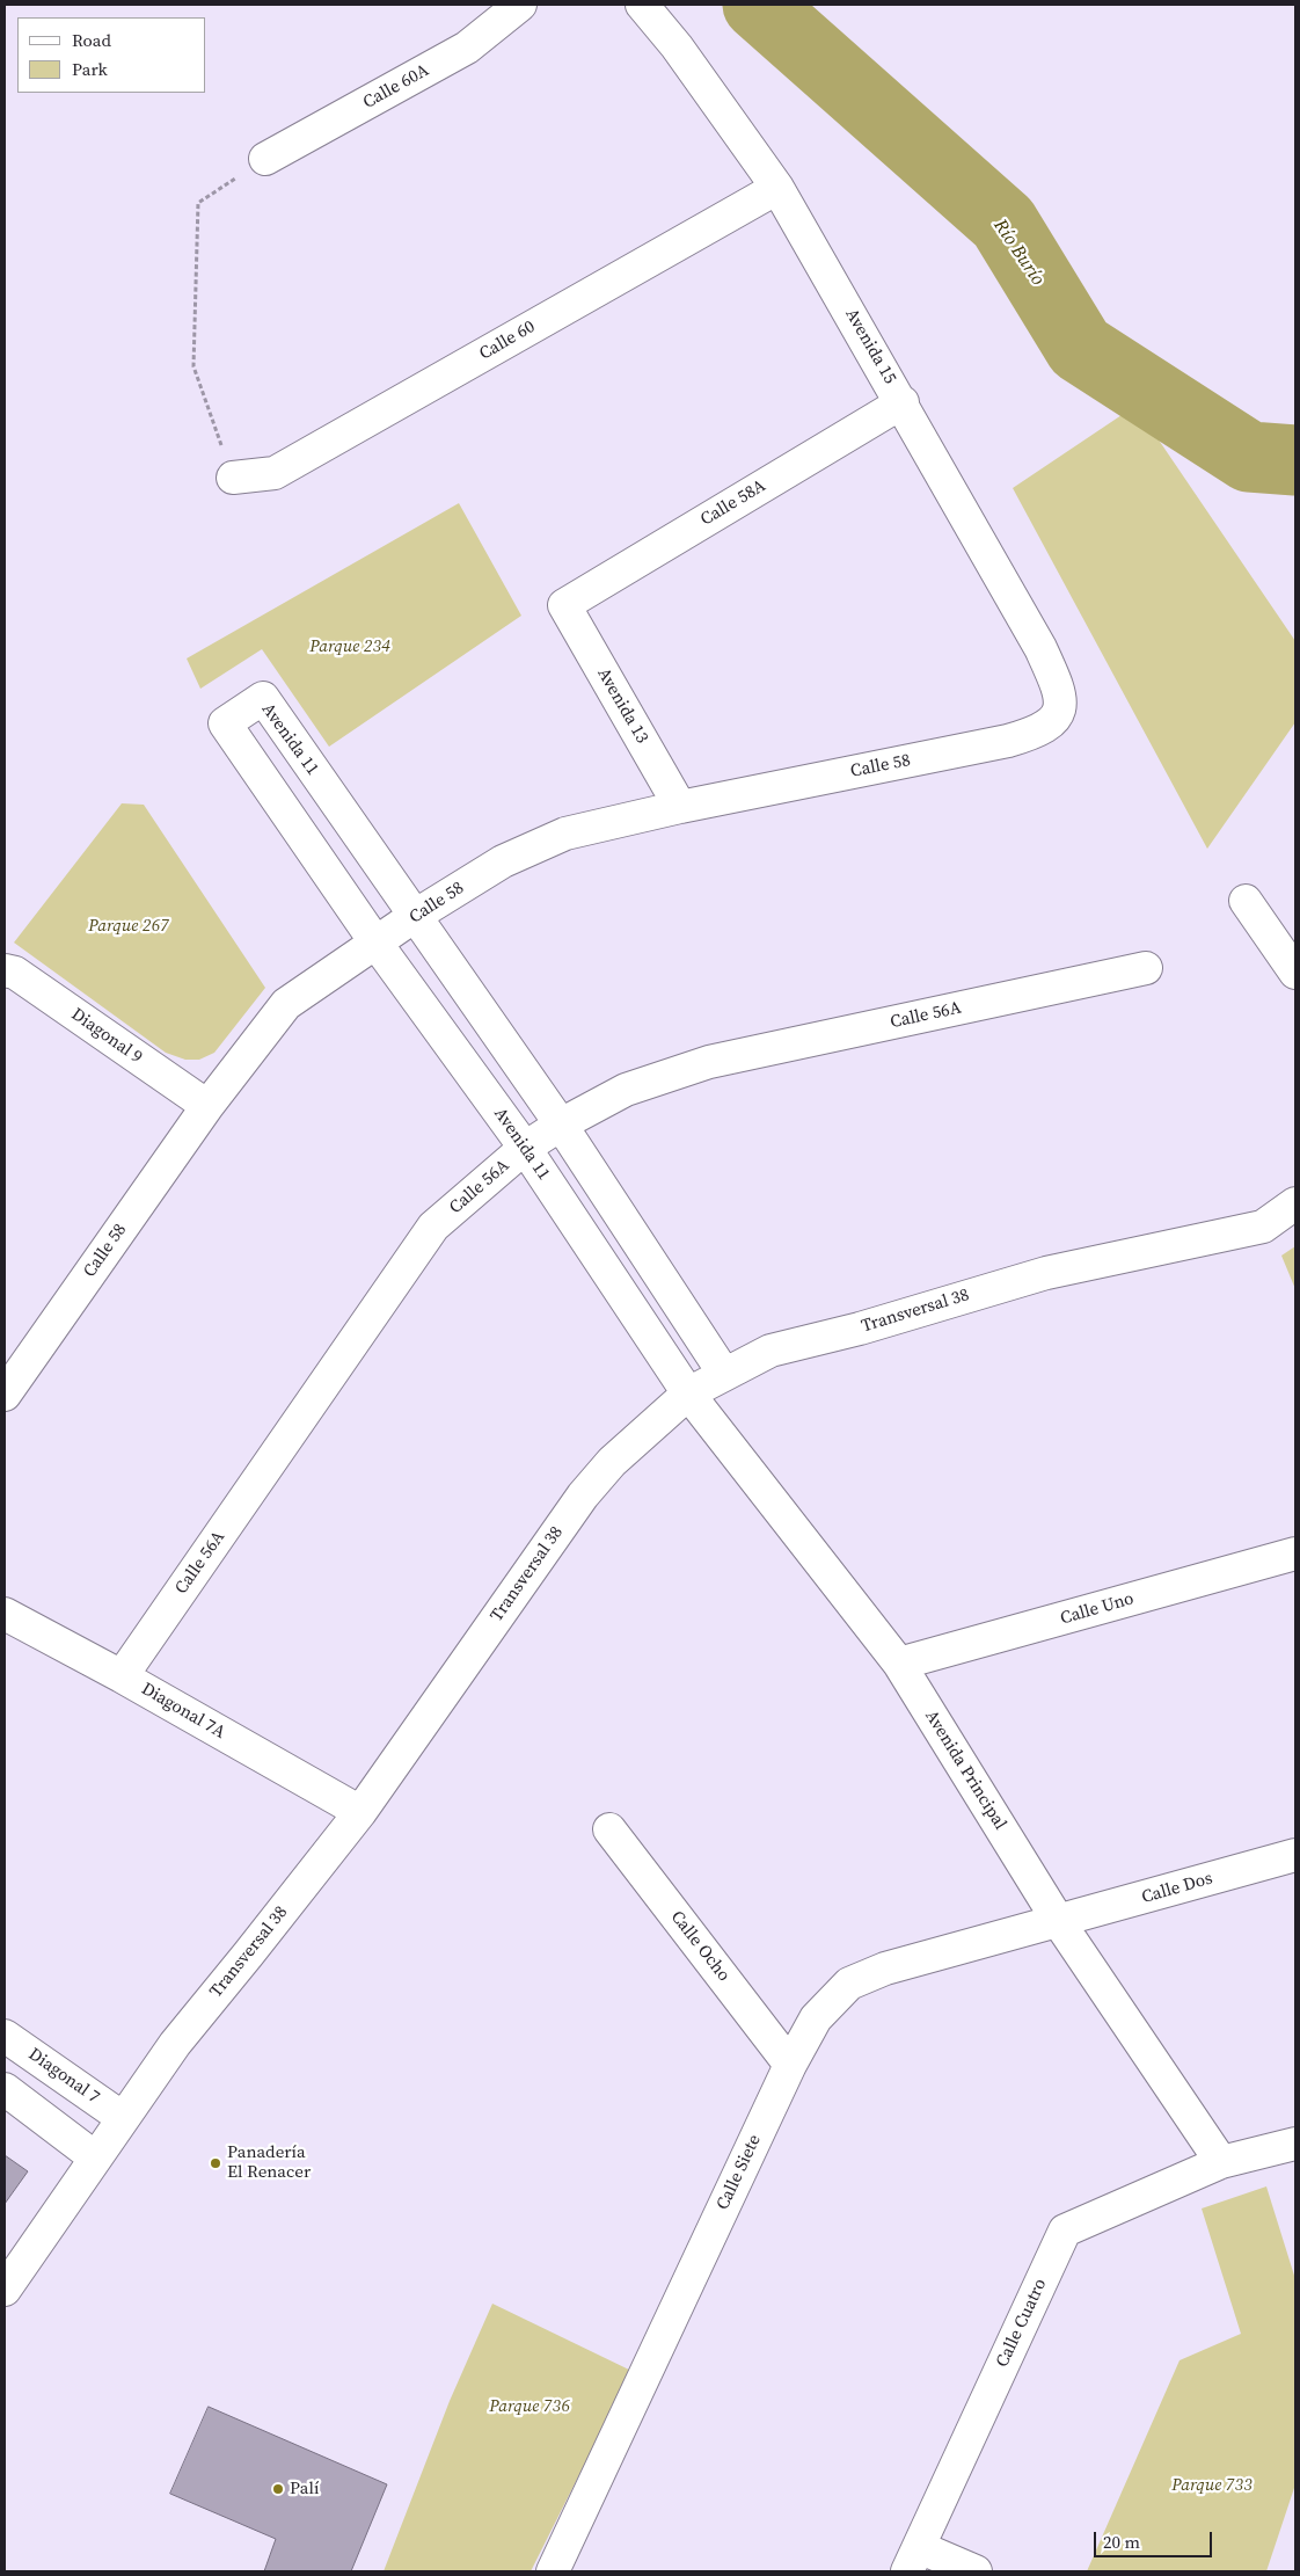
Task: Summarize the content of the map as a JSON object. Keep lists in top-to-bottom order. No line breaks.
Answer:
{"streets":{"street":["Calle 60A","Calle 60","Avenida 15","Calle 58A","Avenida 13","Avenida 11","Calle 58","Calle 56A","Diagonal 9","Transversal 38","Calle Uno","Diagonal 7A","Avenida Principal","Calle Dos","Calle Ocho","Diagonal 7","Calle Siete","Calle Cuatro"]},"crossings":[["Calle 60","Avenida 15"],["Avenida 15","Calle 58A"],["Avenida 15","Calle 58"],["Calle 58A","Avenida 13"],["Avenida 13","Calle 58"],["Avenida 11","Calle 58"],["Avenida 11","Calle 56A"],["Avenida 11","Transversal 38"],["Avenida 11","Avenida Principal"],["Calle 58","Diagonal 9"],["Calle 56A","Diagonal 7A"],["Transversal 38","Diagonal 7A"],["Transversal 38","Avenida Principal"],["Transversal 38","Diagonal 7"],["Calle Uno","Avenida Principal"],["Avenida Principal","Calle Dos"],["Avenida Principal","Calle Siete"],["Avenida Principal","Calle Cuatro"],["Calle Dos","Calle Siete"],["Calle Ocho","Calle Siete"]],"water":["Río Burío"],"parks":["Parque 234","Parque 267","Parque 736","Parque 733"],"places":["Panadería El Renacer","Palí"],"legend":["Road","Park"],"scale_bar":"20 m"}
